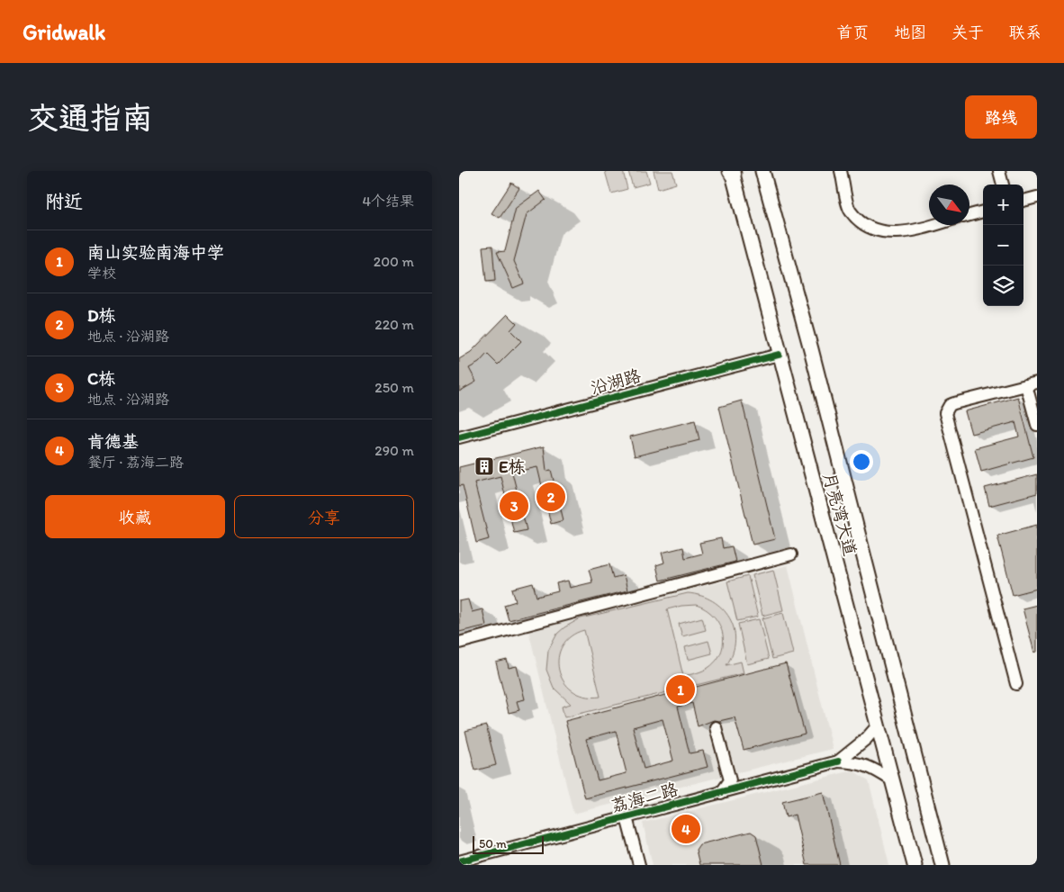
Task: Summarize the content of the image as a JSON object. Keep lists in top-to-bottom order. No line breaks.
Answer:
{"streets":{"main road":["月亮湾大道"],"street":["沿湖路","荔海二路"]},"crossings":[["沿湖路","月亮湾大道"],["月亮湾大道","荔海二路"]],"places":{"building":["E栋"]},"scale_bar":"50 m","north":"bottom right","page":{"header":"Gridwalk","nav":["首页","地图","关于","联系"],"buttons":["路线",["收藏","分享"]],"title":"交通指南","heading":["附近","4个结果"],"map_buttons":["+","−"],"list":[{"mark":"1","name":"南山实验南海中学","note":"学校","value":"200 m"},{"mark":"2","name":"D栋","note":"地点 · 沿湖路","value":"220 m"},{"mark":"3","name":"C栋","note":"地点 · 沿湖路","value":"250 m"},{"mark":"4","name":"肯德基","note":"餐厅 · 荔海二路","value":"290 m"}],"pins":["2","3","1","4"],"scale":"50 m"}}
